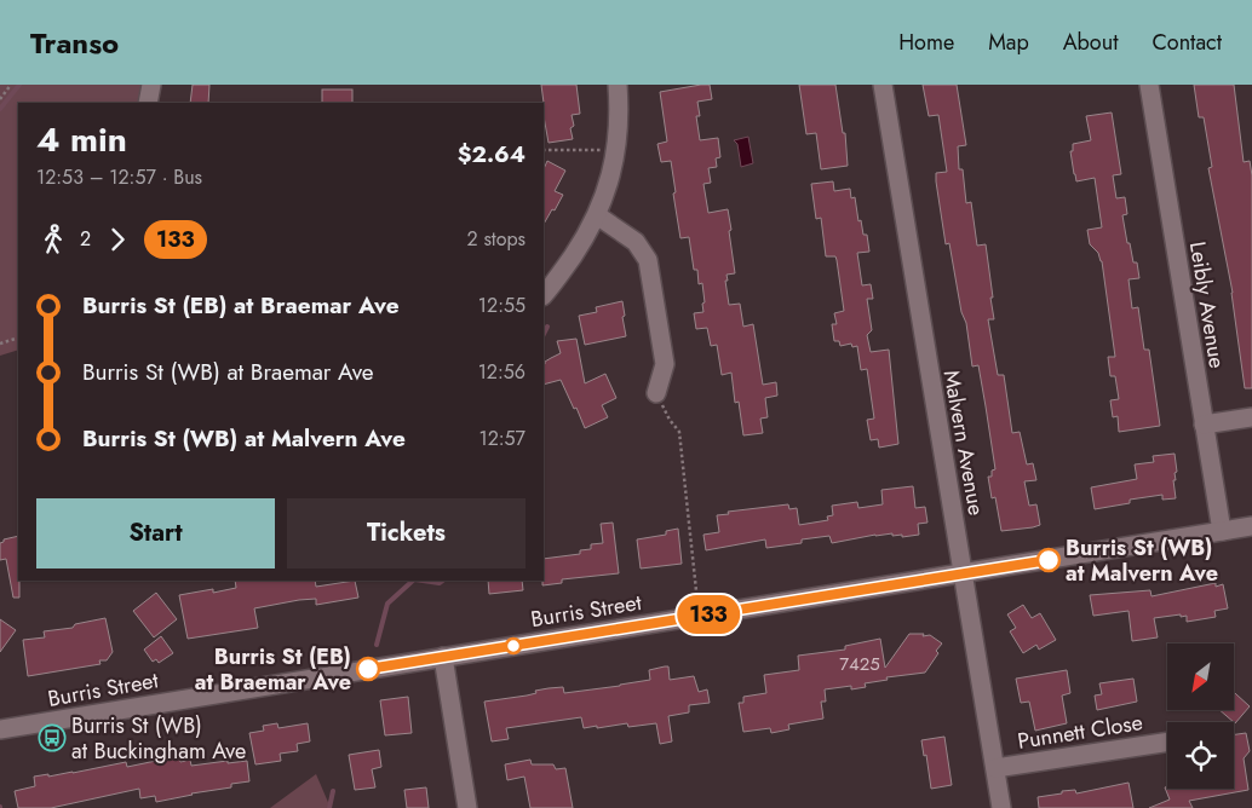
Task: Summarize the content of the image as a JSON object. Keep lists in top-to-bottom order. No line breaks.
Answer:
{"streets":{"street":["Leibly Avenue","Malvern Avenue","Burris Street","Punnett Close"]},"crossings":[["Leibly Avenue","Burris Street"],["Malvern Avenue","Burris Street"],["Malvern Avenue","Punnett Close"]],"places":{"other":["Burris St (WB) at Malvern Ave","Burris St (EB) at Braemar Ave"],"bus stop":["Burris St (WB) at Buckingham Ave"]},"lines":["bus line 133"],"house_numbers":["7425"],"north":"bottom left","page":{"header":"Transo","nav":["Home","Map","About","Contact"],"on_map":"133","heading":["4 min","12:53 – 12:57 · Bus","$2.64"],"legs":["2","133","2 stops"],"list":[{"name":"Burris St (EB) at Braemar Ave","value":"12:55"},{"name":"Burris St (WB) at Braemar Ave","value":"12:56"},{"name":"Burris St (WB) at Malvern Ave","value":"12:57"}],"buttons":["Start","Tickets"]}}
